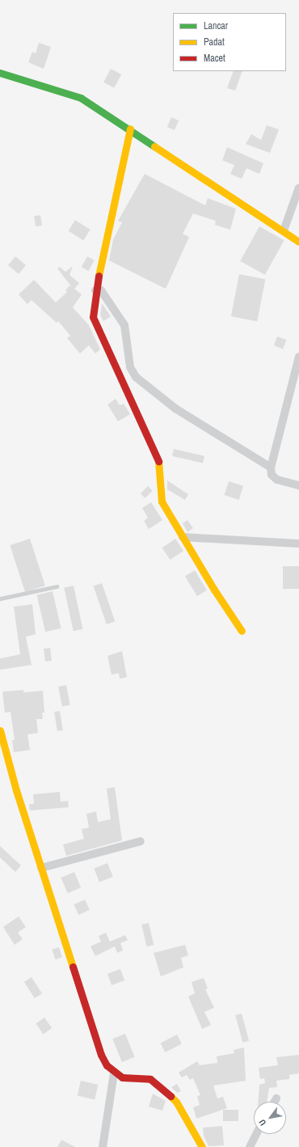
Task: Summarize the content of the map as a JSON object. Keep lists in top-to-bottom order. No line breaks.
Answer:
{"legend":["Lancar","Padat","Macet"],"north":"bottom left"}
